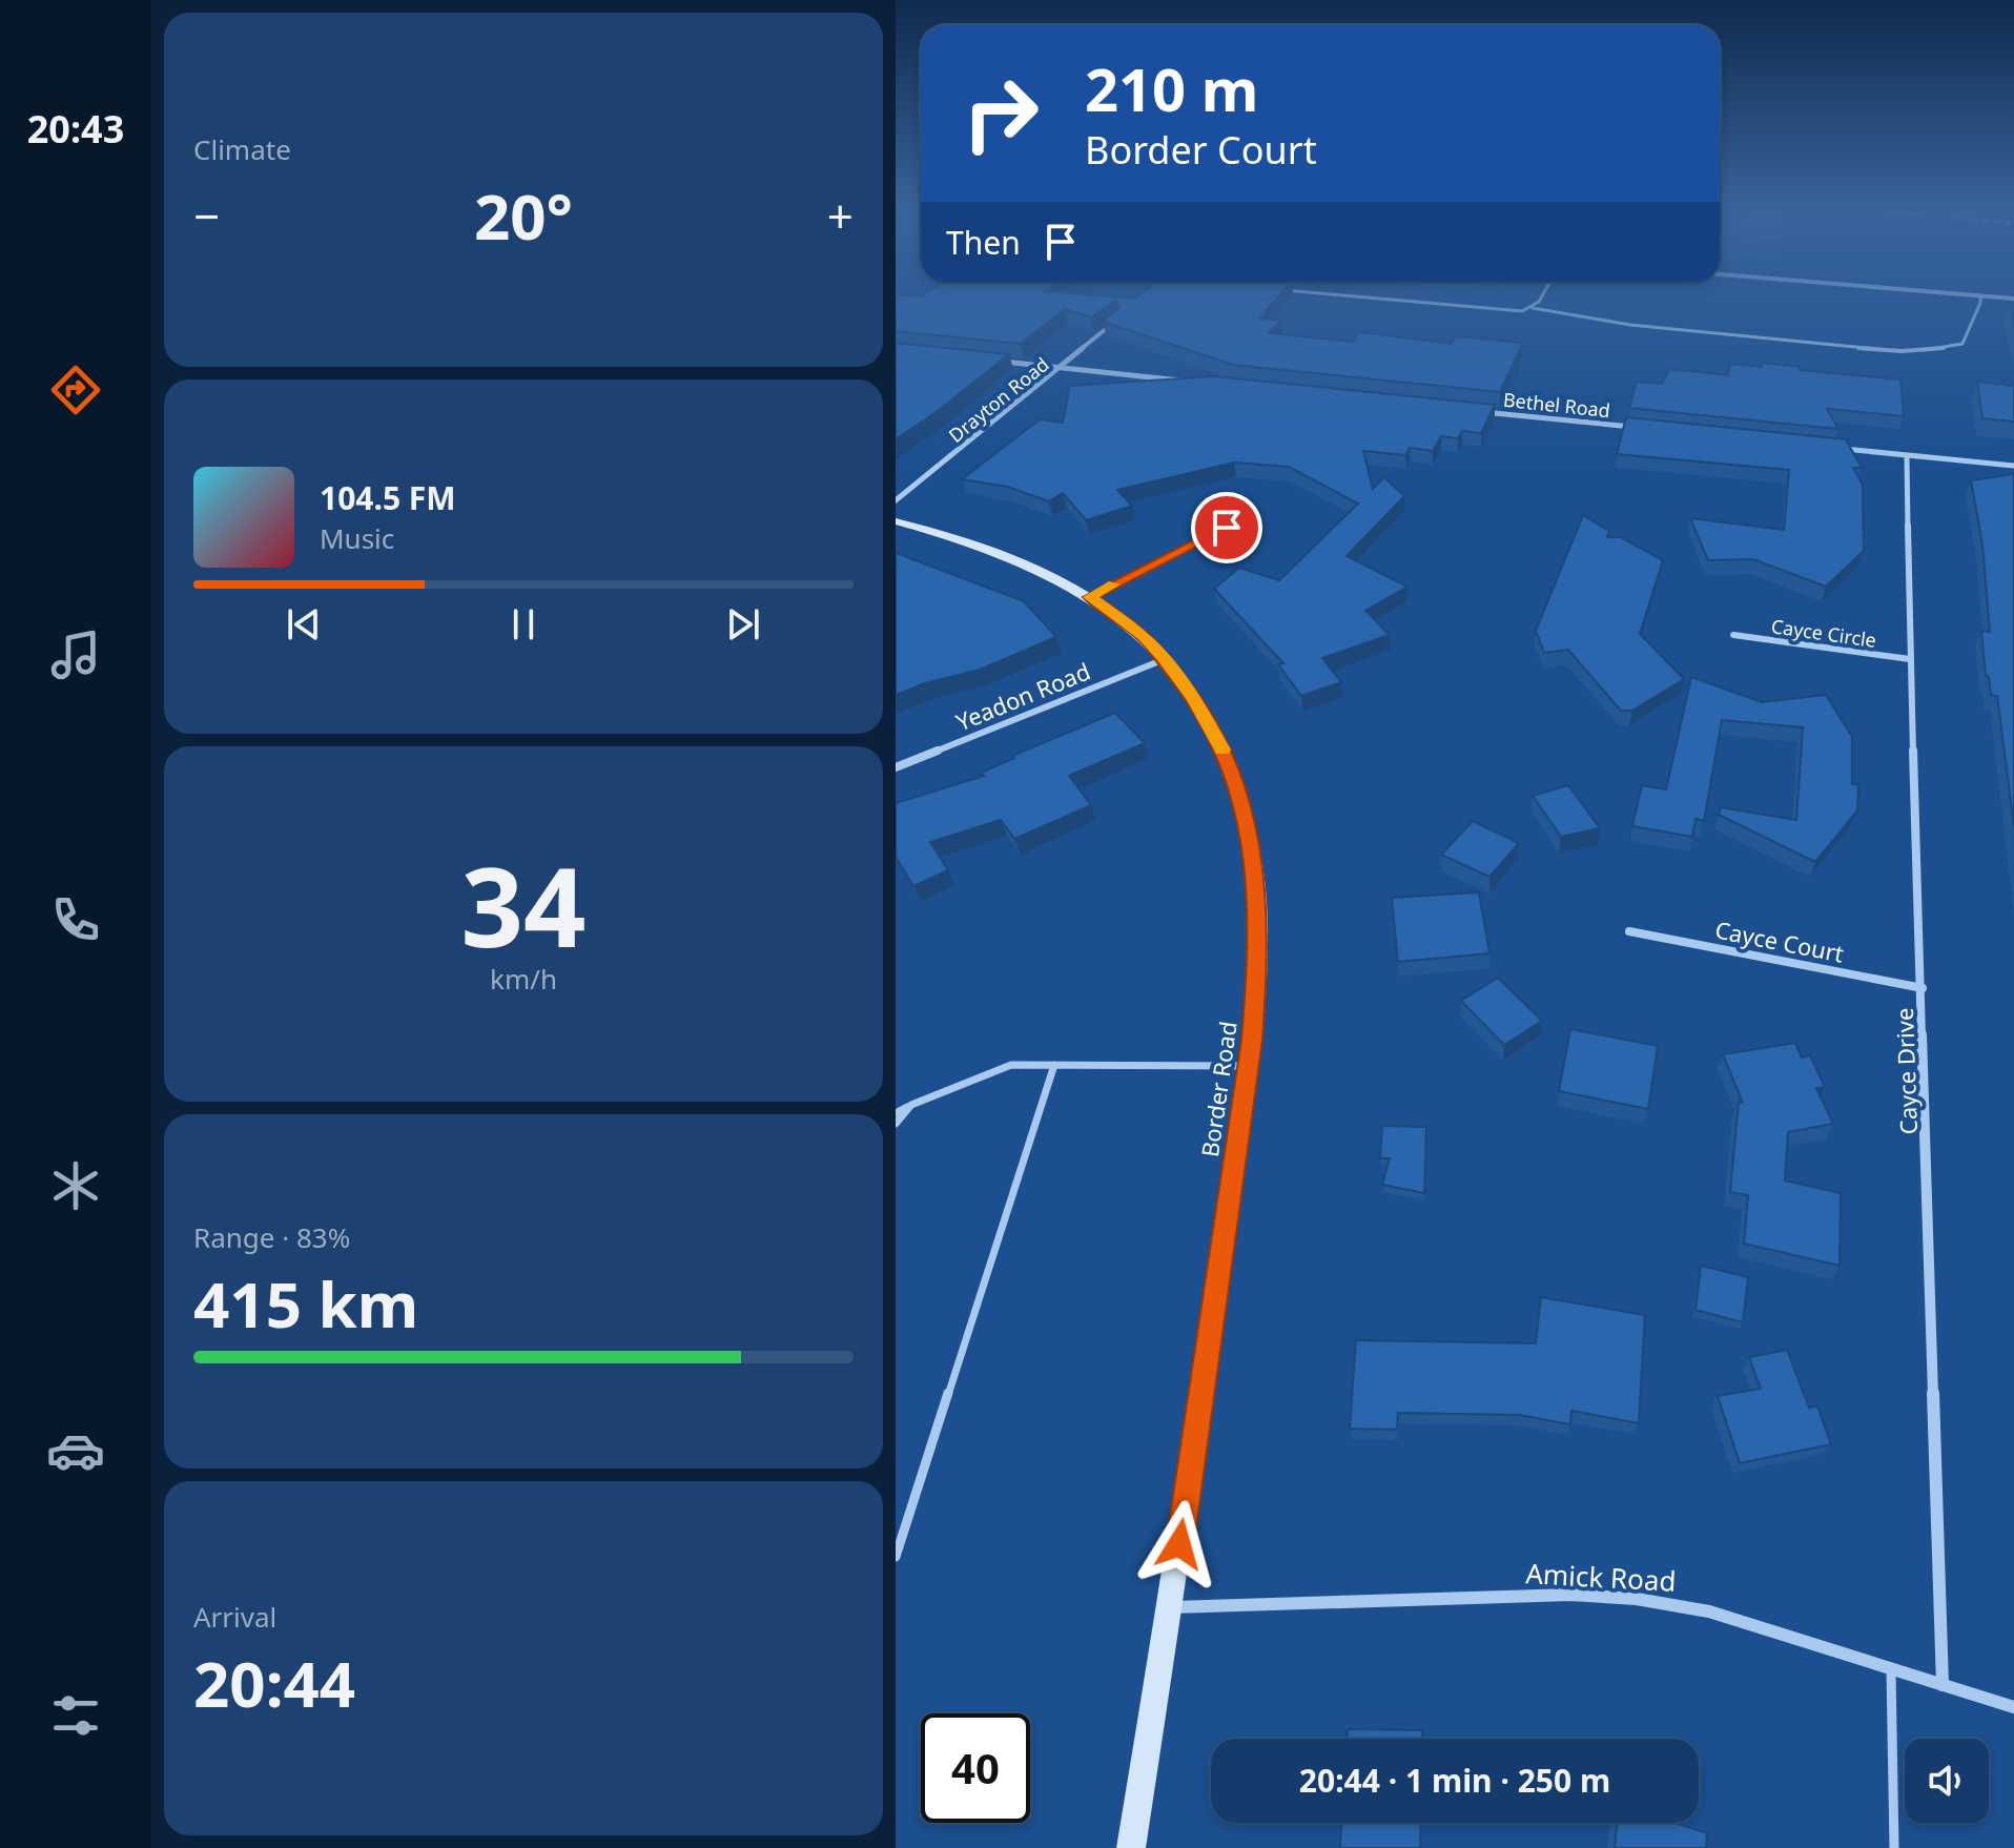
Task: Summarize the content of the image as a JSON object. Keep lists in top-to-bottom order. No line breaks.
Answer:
{"streets":{"street":["Drayton Road","Bethel Road","Cayce Circle","Yeadon Road","Cayce Court","Cayce Drive","Border Road","Amick Road"]},"crossings":[["Cayce Circle","Cayce Drive"],["Yeadon Road","Border Road"],["Cayce Court","Cayce Drive"],["Cayce Drive","Amick Road"],["Border Road","Amick Road"]],"page":{"tabs":"20:43","tile":["Climate",["34","km/h"],["Range · 83%","415 km"],["Arrival","20:44"]],"turn":["210 m","Border Court"],"heat":["−","20°","+"],"then":"Then","song":["104.5 FM","Music"],"limit":"40","trip":"20:44 · 1 min · 250 m"}}
